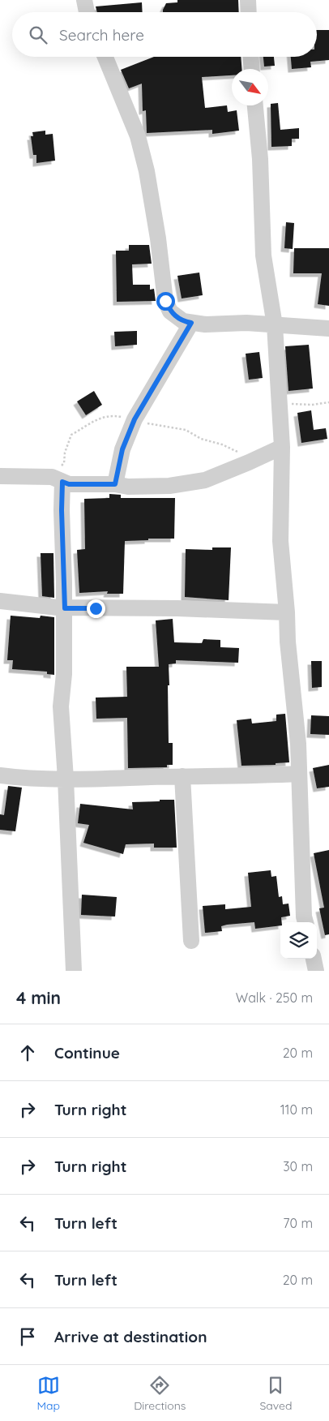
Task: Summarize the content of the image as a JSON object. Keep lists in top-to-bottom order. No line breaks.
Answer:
{"north":"bottom right","page":{"search":"Search here","heading":["4 min","Walk · 250 m"],"list":[["Continue","20 m"],["Turn right","110 m"],["Turn right","30 m"],["Turn left","70 m"],["Turn left","20 m"],"Arrive at destination"],"nav":["Map","Directions","Saved"]}}
